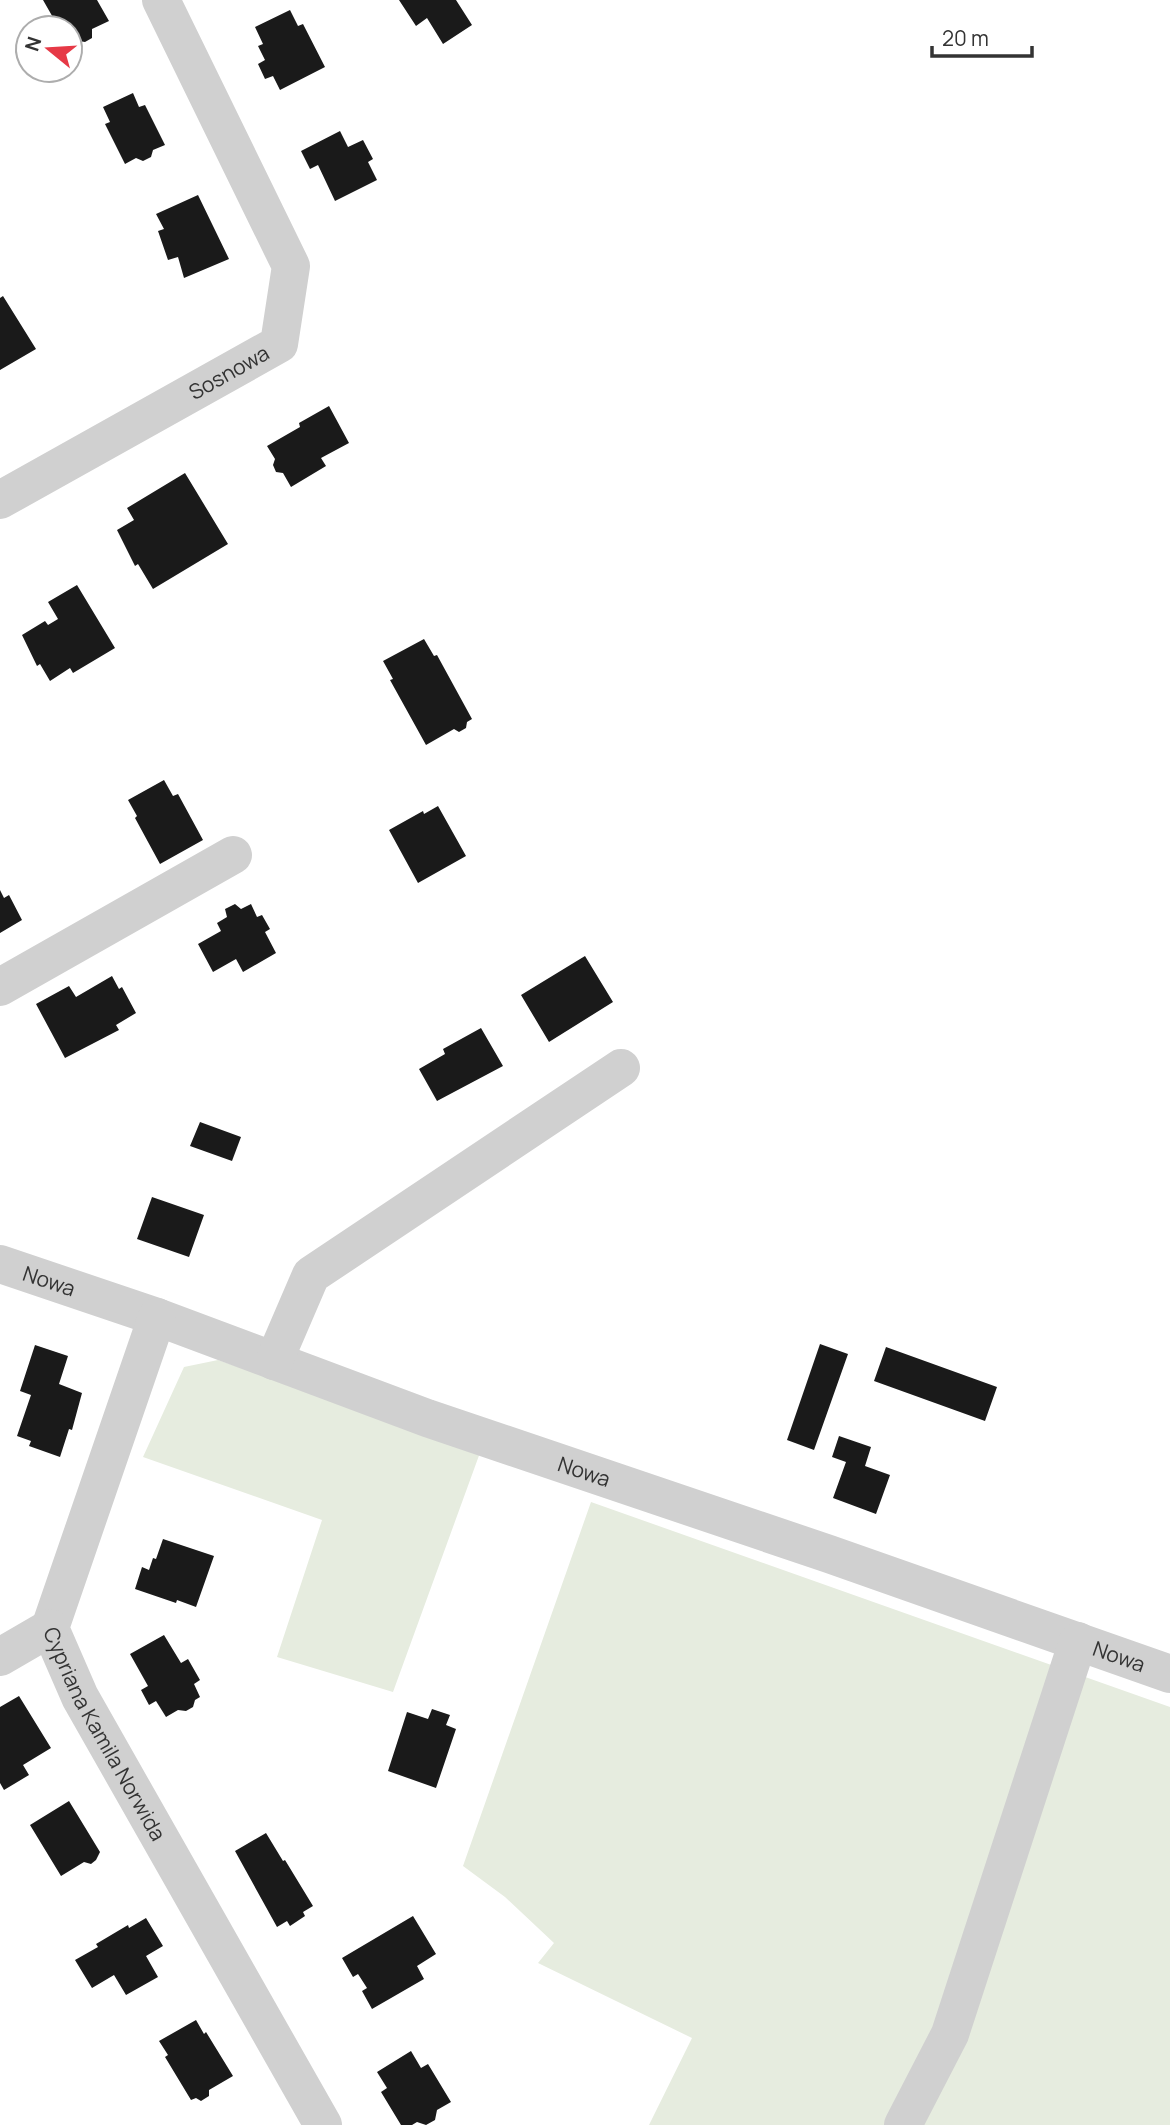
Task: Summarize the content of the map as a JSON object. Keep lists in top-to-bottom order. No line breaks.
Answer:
{"streets":{"street":["Sosnowa","Nowa","Cypriana Kamila Norwida"]},"crossings":[["Nowa","Cypriana Kamila Norwida"]],"scale_bar":"20 m","north":"left"}
